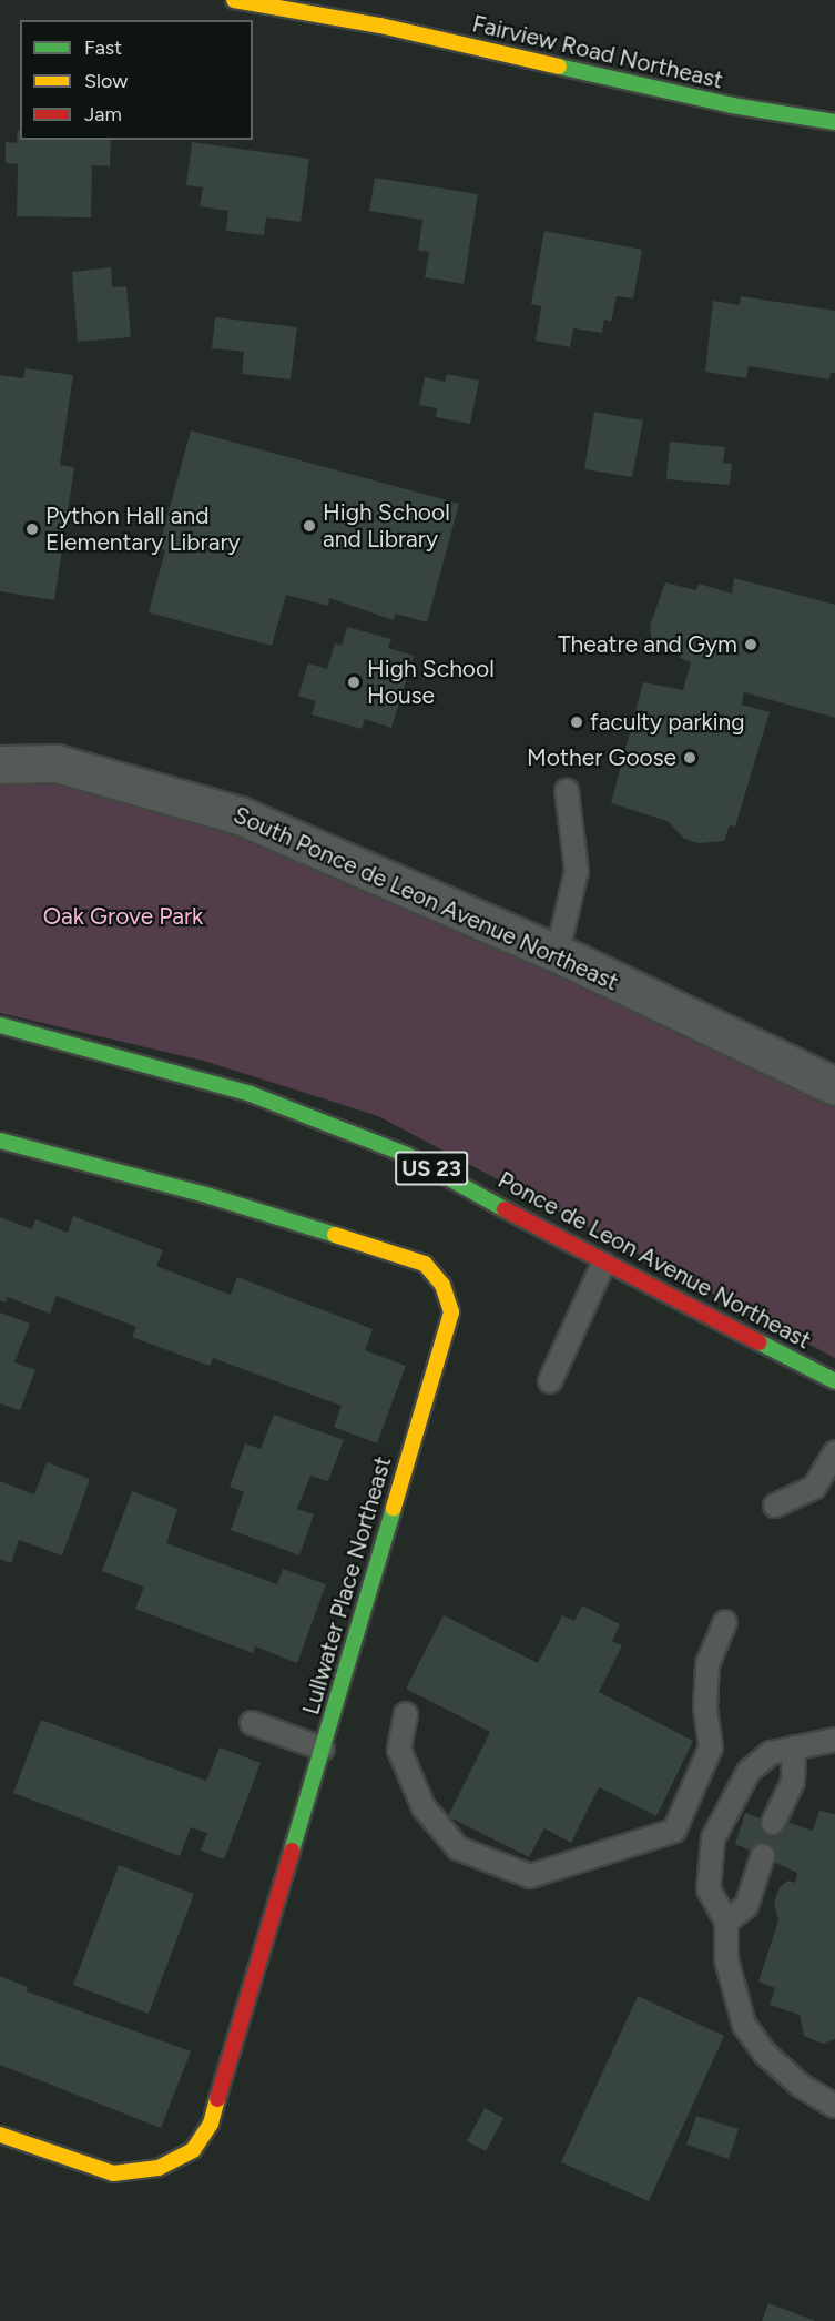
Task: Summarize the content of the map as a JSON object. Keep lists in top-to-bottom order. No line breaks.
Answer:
{"streets":{"main road":["Fairview Road Northeast","US 23","Ponce de Leon Avenue Northeast","Lullwater Place Northeast"],"street":["South Ponce de Leon Avenue Northeast"]},"parks":["Oak Grove Park"],"places":["High School and Library","Python Hall and Elementary Library","Theatre and Gym","High School House","faculty parking","Mother Goose"],"legend":["Fast","Slow","Jam"]}
